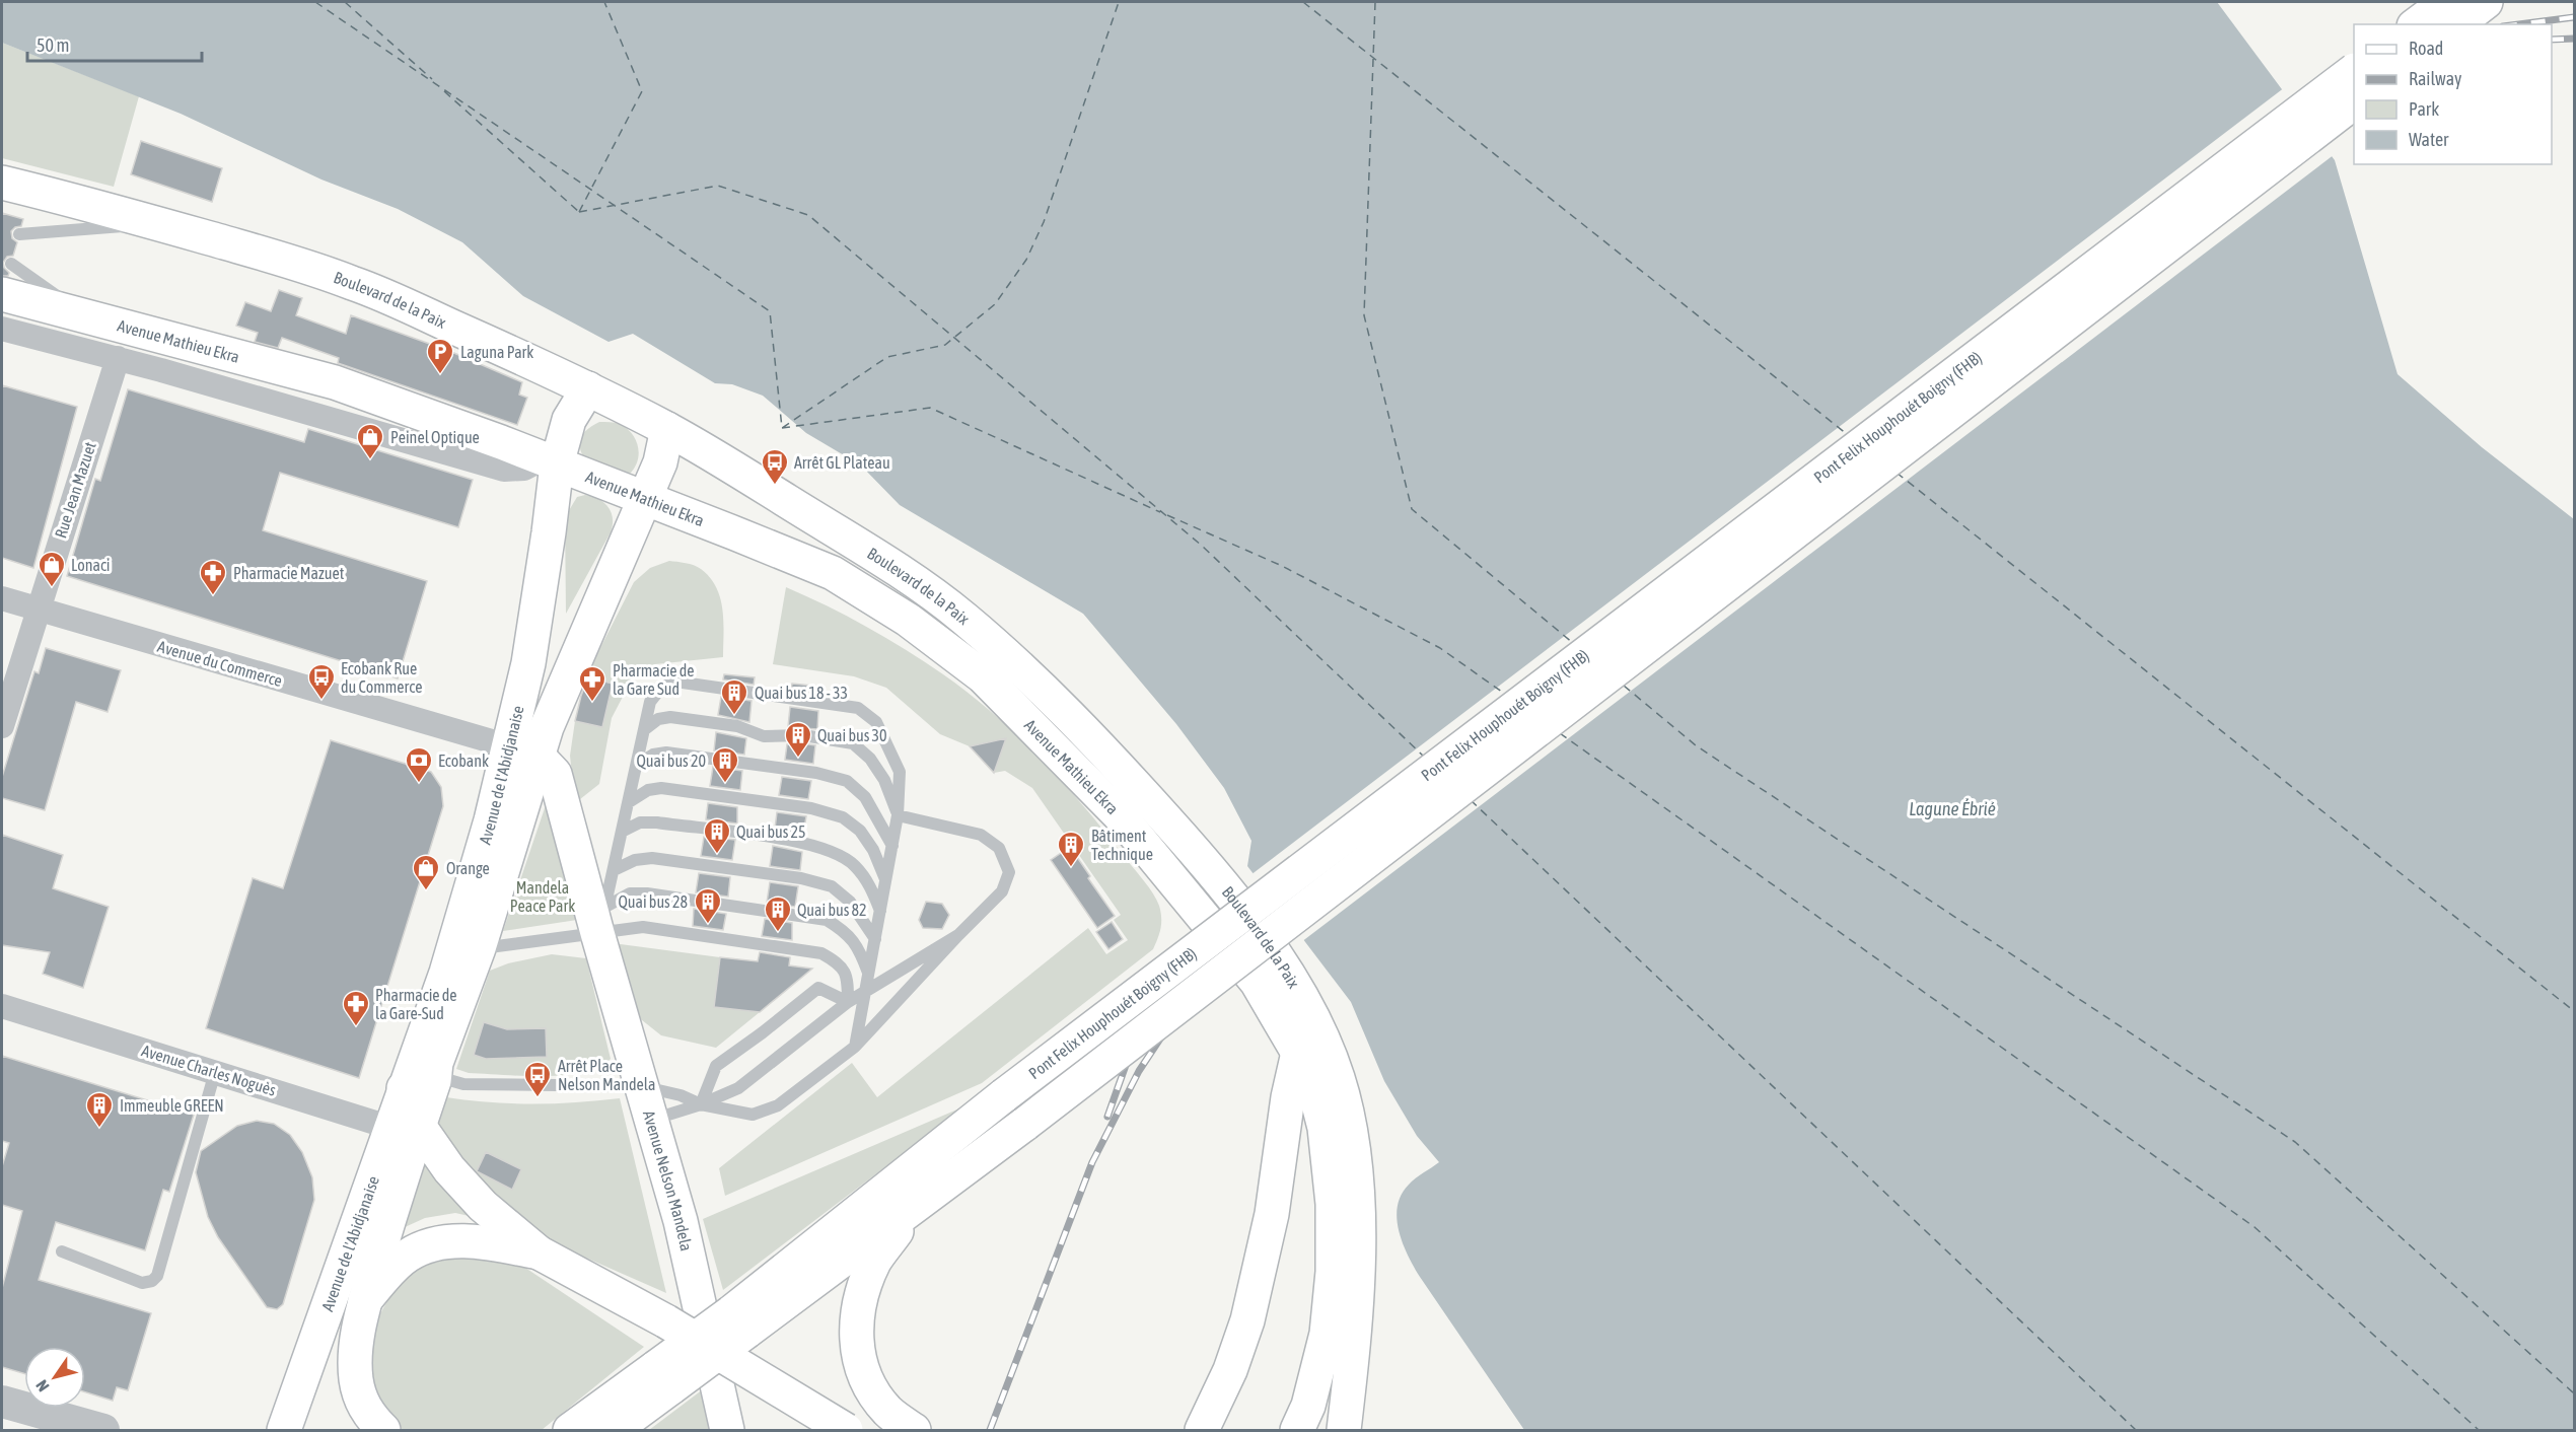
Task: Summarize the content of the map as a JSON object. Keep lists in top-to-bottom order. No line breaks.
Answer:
{"streets":{"main road":["Boulevard de la Paix","Avenue Mathieu Ekra","Pont Felix Houphouét Boigny (FHB)","Avenue de l'Abidjanaise","Avenue Nelson Mandela"],"street":["Rue Jean Mazuet","Avenue du Commerce","Avenue Charles Noguès"]},"crossings":[["Boulevard de la Paix","Avenue Mathieu Ekra"],["Boulevard de la Paix","Avenue de l'Abidjanaise"],["Avenue Mathieu Ekra","Avenue de l'Abidjanaise"],["Rue Jean Mazuet","Avenue du Commerce"],["Avenue du Commerce","Avenue de l'Abidjanaise"],["Avenue du Commerce","Avenue Nelson Mandela"],["Avenue de l'Abidjanaise","Avenue Charles Noguès"],["Avenue de l'Abidjanaise","Avenue Nelson Mandela"]],"water":["Lagune Ébrié"],"parks":["Mandela Peace Park"],"places":{"parking":["Laguna Park"],"shop":["Peinel Optique","Lonaci","Orange"],"bus stop":["Arrêt GL Plateau","Ecobank Rue du Commerce","Arrêt Place Nelson Mandela"],"pharmacy":["Pharmacie Mazuet","Pharmacie de la Gare Sud","Pharmacie de la Gare-Sud"],"building":["Quai bus 18 - 33","Quai bus 30","Quai bus 20","Quai bus 25","Bâtiment Technique","Quai bus 28","Quai bus 82","Immeuble GREEN"],"bank":["Ecobank"]},"legend":["Road","Railway","Park","Water"],"scale_bar":"50 m","north":"bottom left"}
